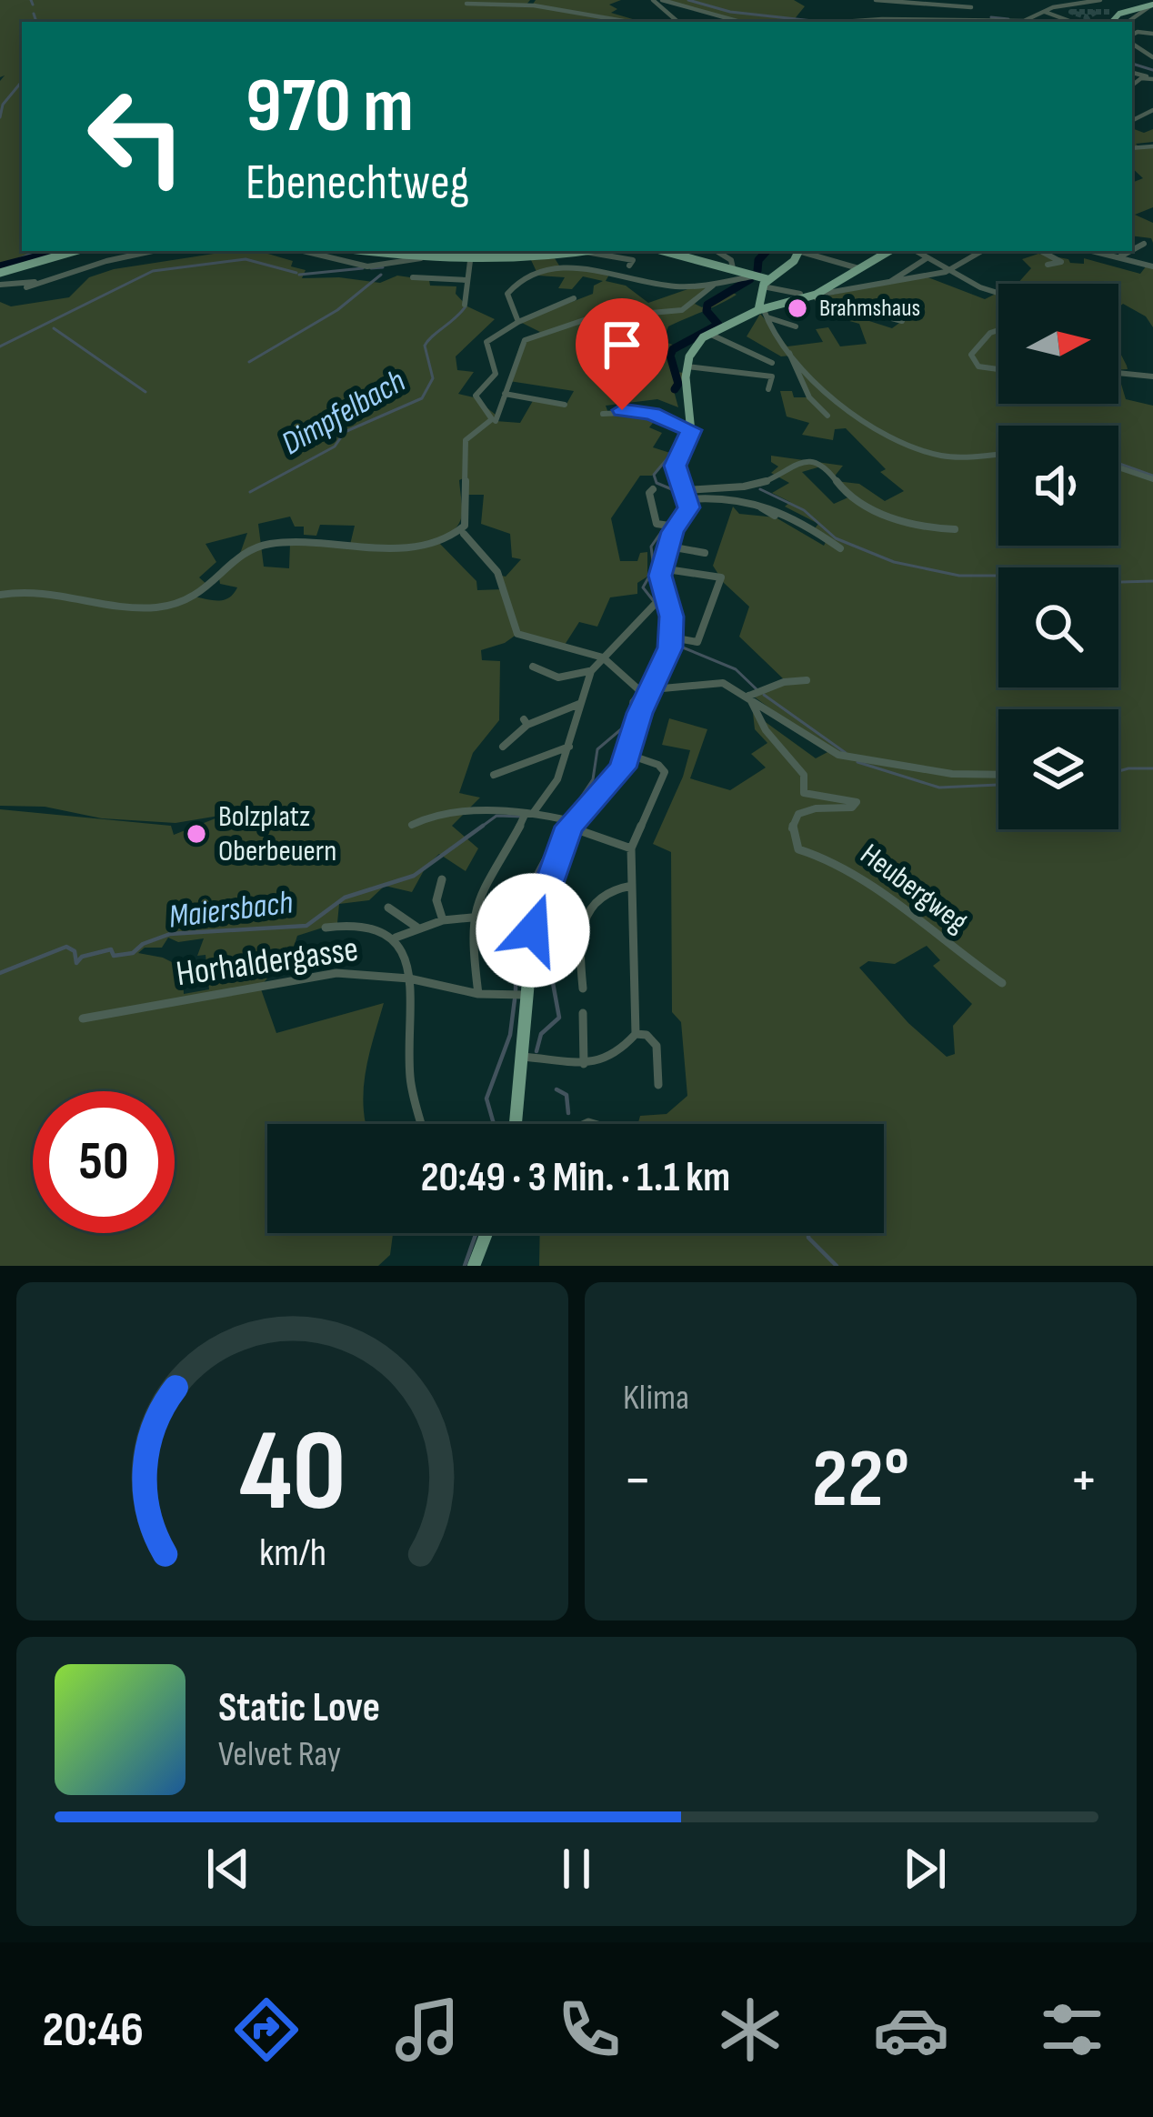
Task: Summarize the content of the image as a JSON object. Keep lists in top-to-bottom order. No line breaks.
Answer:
{"streets":{"street":["Heubergweg","Horhaldergasse"]},"water":["Dimpfelbach","Maiersbach"],"places":["Brahmshaus","Bolzplatz Oberbeuern"],"north":"right","page":{"turn":["970 m","Ebenechtweg"],"limit":"50","trip":"20:49 · 3 Min. · 1.1 km","tile":"Klima","heat":["−","22°","+"],"song":["Static Love","Velvet Ray"],"tabs":"20:46","gauge":["40","km/h"]}}
